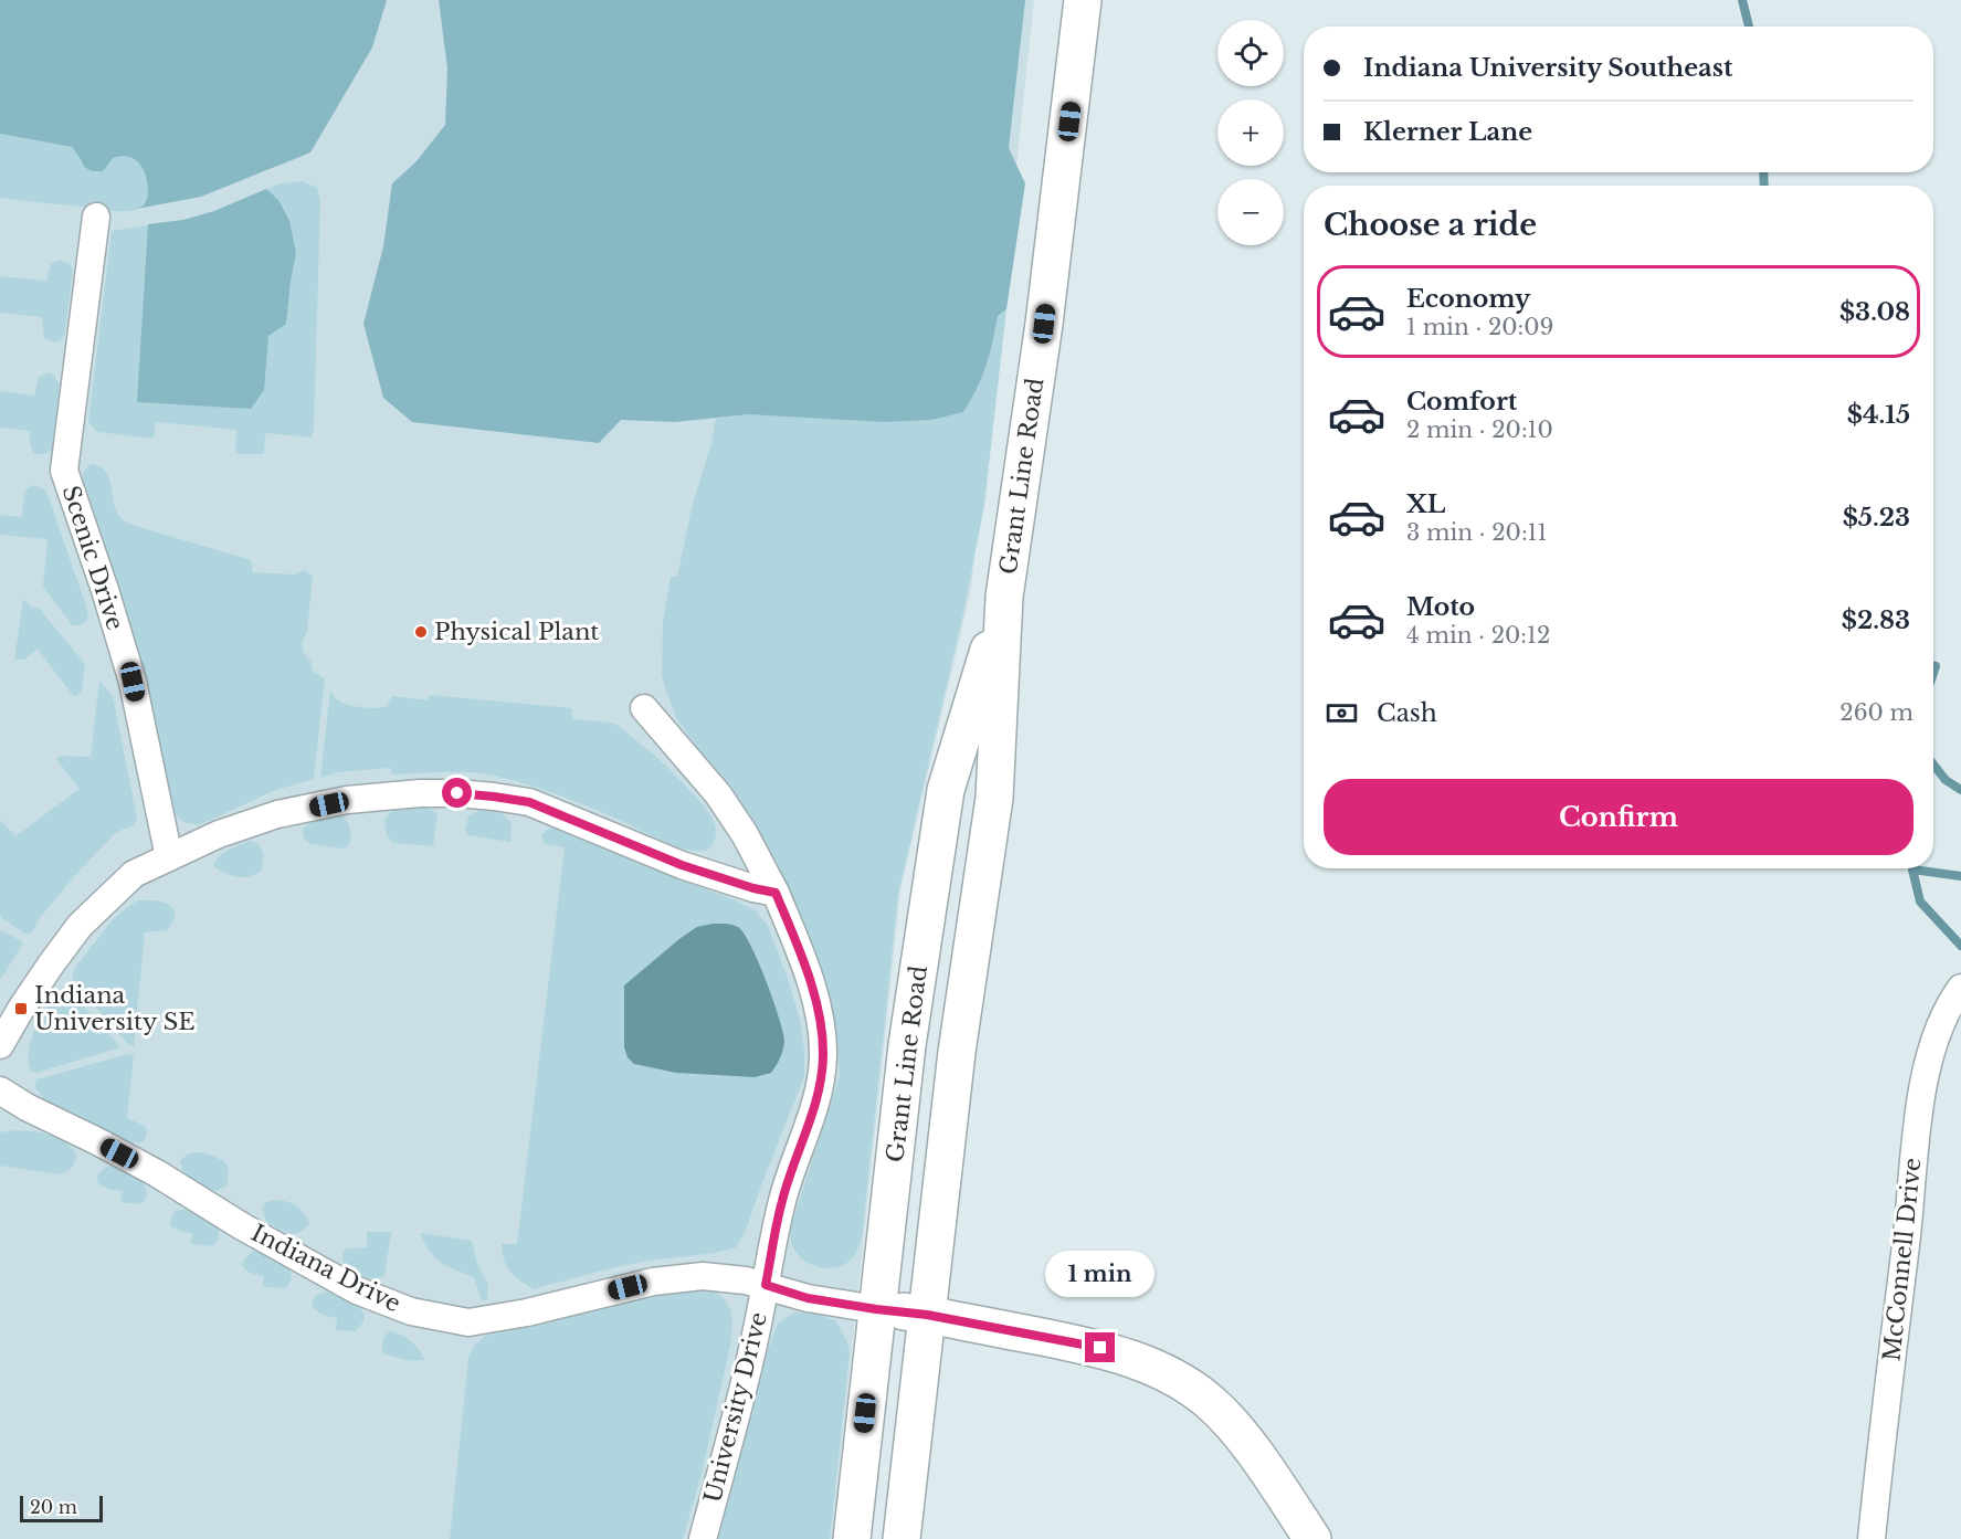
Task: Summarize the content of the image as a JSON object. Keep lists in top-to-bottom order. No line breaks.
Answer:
{"streets":{"main road":["Grant Line Road"],"street":["Scenic Drive","McConnell Drive","Indiana Drive","University Drive"]},"crossings":[["Grant Line Road","Indiana Drive"],["Indiana Drive","University Drive"]],"places":{"other":["Physical Plant"],"transit":["Indiana University SE"]},"scale_bar":"20 m","page":{"map_buttons":["+","−"],"banner":["Indiana University Southeast","Klerner Lane"],"heading":"Choose a ride","list":[{"name":"Economy","note":"1 min · 20:09","value":"$3.08"},{"name":"Comfort","note":"2 min · 20:10","value":"$4.15"},{"name":"XL","note":"3 min · 20:11","value":"$5.23"},{"name":"Moto","note":"4 min · 20:12","value":"$2.83"}],"pay":["Cash","260 m"],"buttons":"Confirm","bubble":"1 min","scale":"20 m"}}
